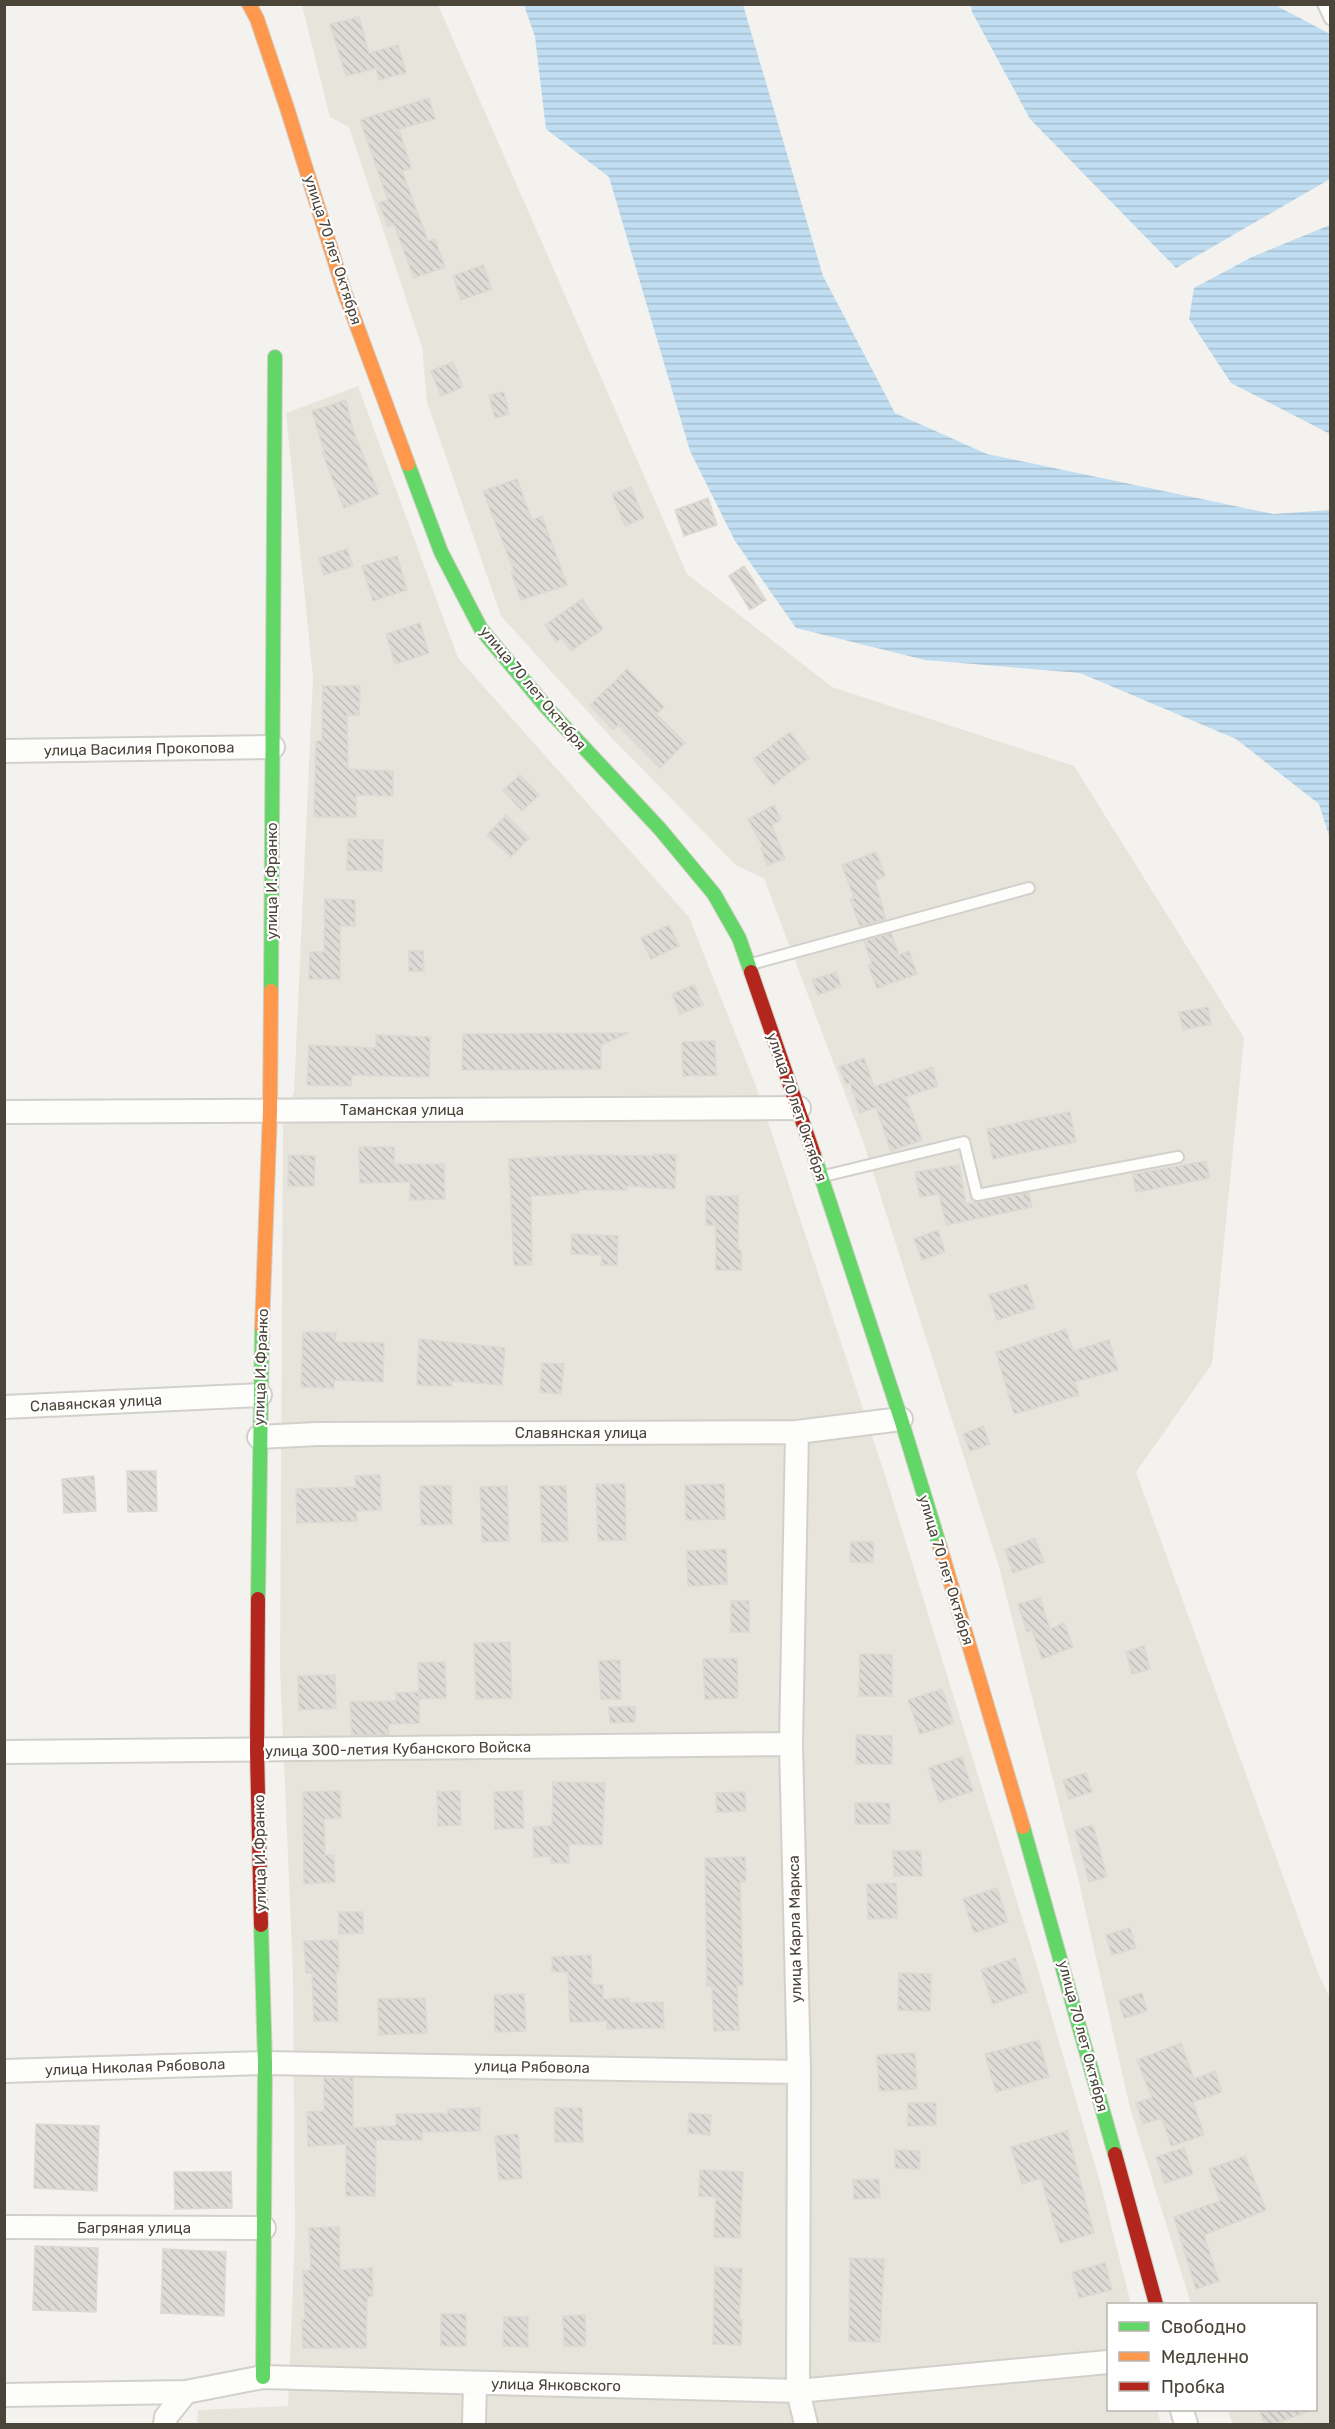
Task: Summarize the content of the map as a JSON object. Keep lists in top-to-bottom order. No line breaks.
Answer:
{"streets":{"street":["улица 70 лет Октября","улица Василия Прокопова","улица И.Франко","Таманская улица","Славянская улица","улица 300-летия Кубанского Войска","улица Карла Маркса","улица Николая Рябовола","улица Рябовола","Багряная улица","улица Янковского"]},"crossings":[["улица 70 лет Октября","Таманская улица"],["улица 70 лет Октября","Славянская улица"],["улица Василия Прокопова","улица И.Франко"],["улица И.Франко","Таманская улица"],["улица И.Франко","Славянская улица"],["улица И.Франко","улица 300-летия Кубанского Войска"],["улица И.Франко","улица Николая Рябовола"],["улица И.Франко","улица Рябовола"],["улица И.Франко","Багряная улица"],["улица И.Франко","улица Янковского"],["Славянская улица","улица Карла Маркса"],["улица 300-летия Кубанского Войска","улица Карла Маркса"],["улица Карла Маркса","улица Рябовола"],["улица Карла Маркса","улица Янковского"],["улица Николая Рябовола","улица Рябовола"]],"legend":["Свободно","Медленно","Пробка"]}
